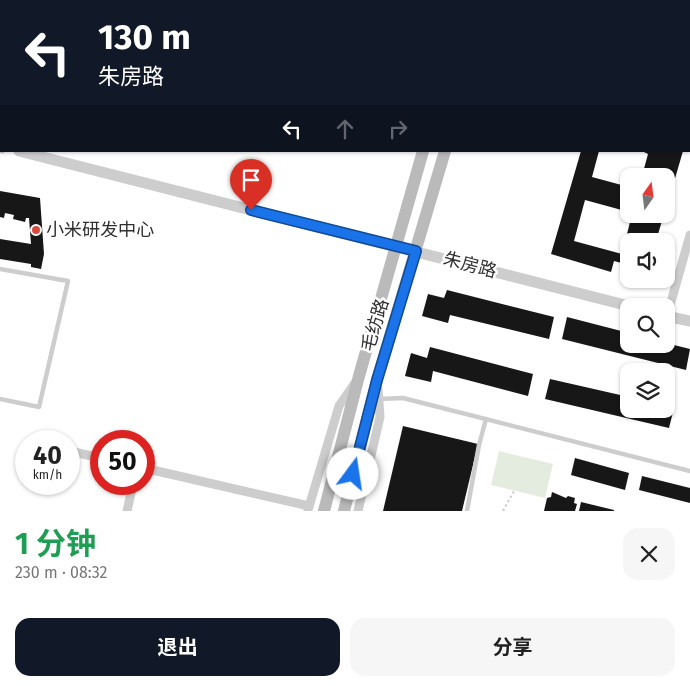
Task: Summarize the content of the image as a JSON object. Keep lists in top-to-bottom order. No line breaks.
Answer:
{"streets":{"main road":["毛纺路"],"street":["朱房路"]},"crossings":[["朱房路","毛纺路"]],"places":["小米研发中心"],"north":"top","page":{"turn":["130 m","朱房路"],"speed":"40 km/h","limit":"50","heading":["1 分钟","230 m · 08:32"],"buttons":["退出","分享"]}}
